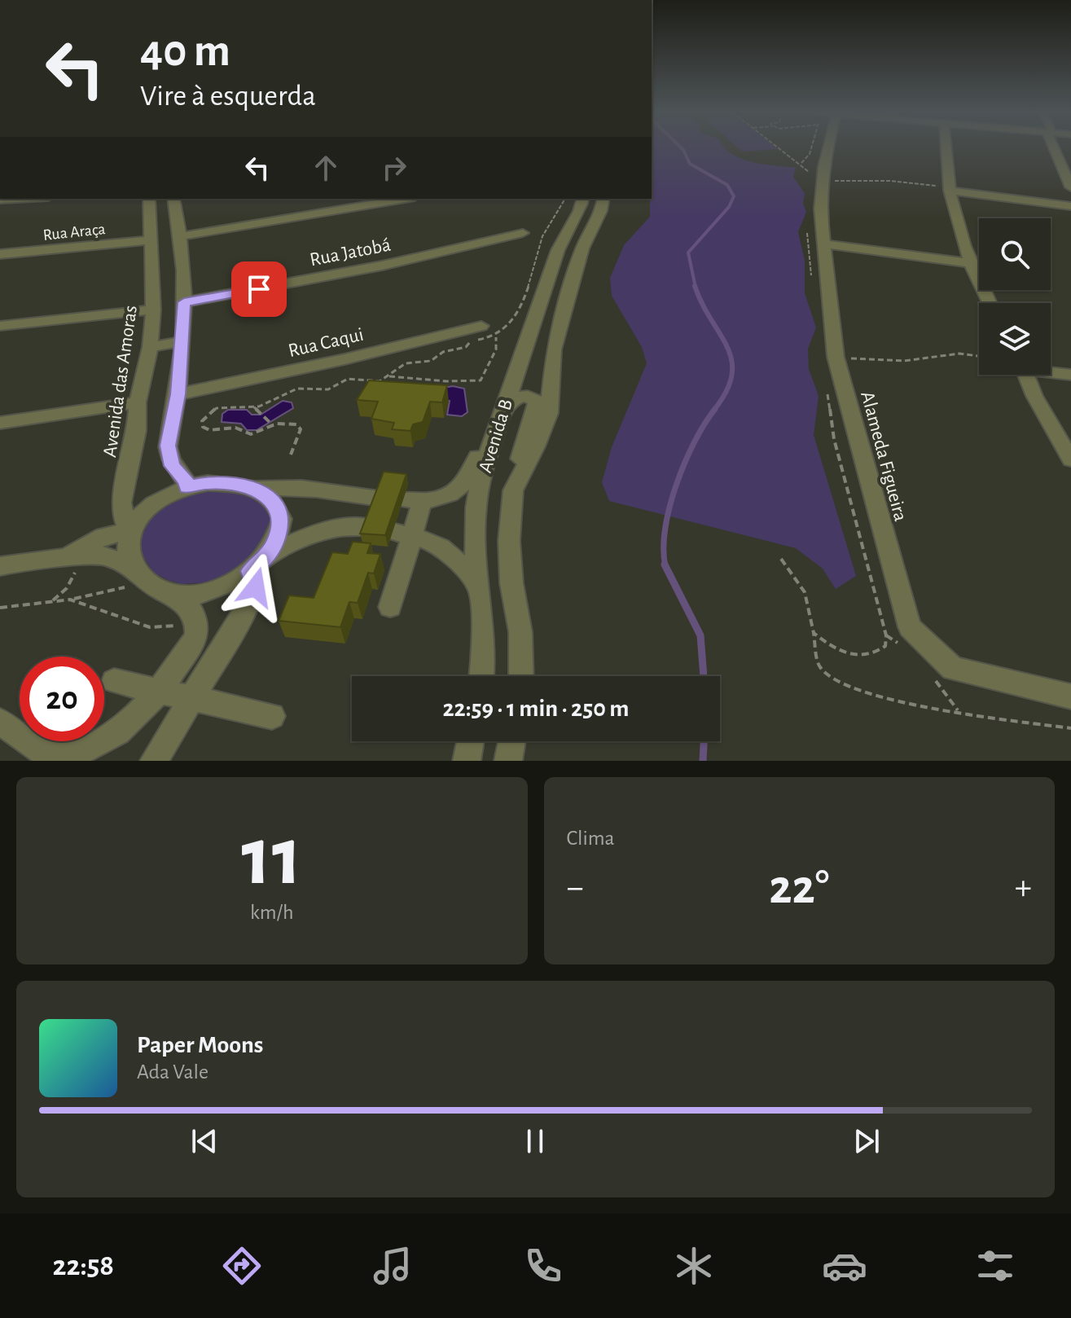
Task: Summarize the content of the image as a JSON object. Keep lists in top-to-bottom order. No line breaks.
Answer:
{"streets":{"street":["Rua Araça","Rua Jatobá","Rua Caqui","Avenida das Amoras","Avenida B","Alameda Figueira"]},"crossings":[["Rua Araça","Avenida das Amoras"]],"page":{"turn":["40 m","Vire à esquerda"],"limit":"20","trip":"22:59 · 1 min · 250 m","tile":[["11","km/h"],"Clima"],"heat":["−","22°","+"],"song":["Paper Moons","Ada Vale"],"tabs":"22:58"}}
